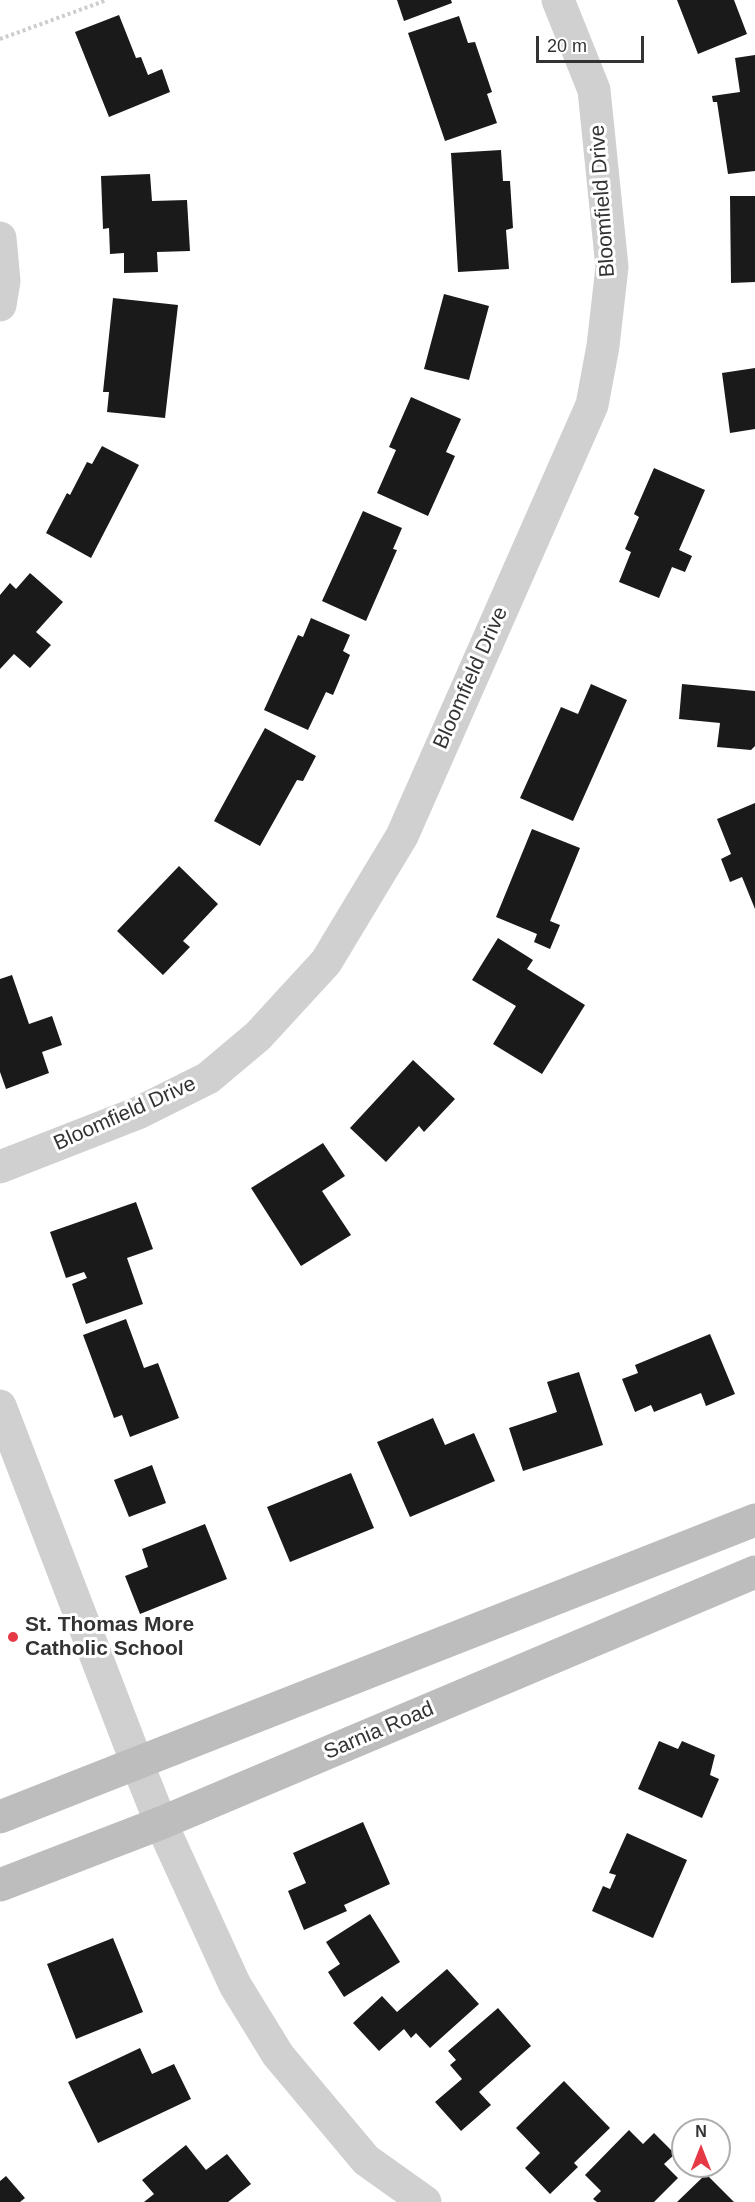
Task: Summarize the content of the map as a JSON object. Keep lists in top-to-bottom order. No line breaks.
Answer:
{"streets":{"main road":["Sarnia Road"],"street":["Bloomfield Drive"]},"places":["St. Thomas More Catholic School"],"scale_bar":"20 m","north":"top"}
